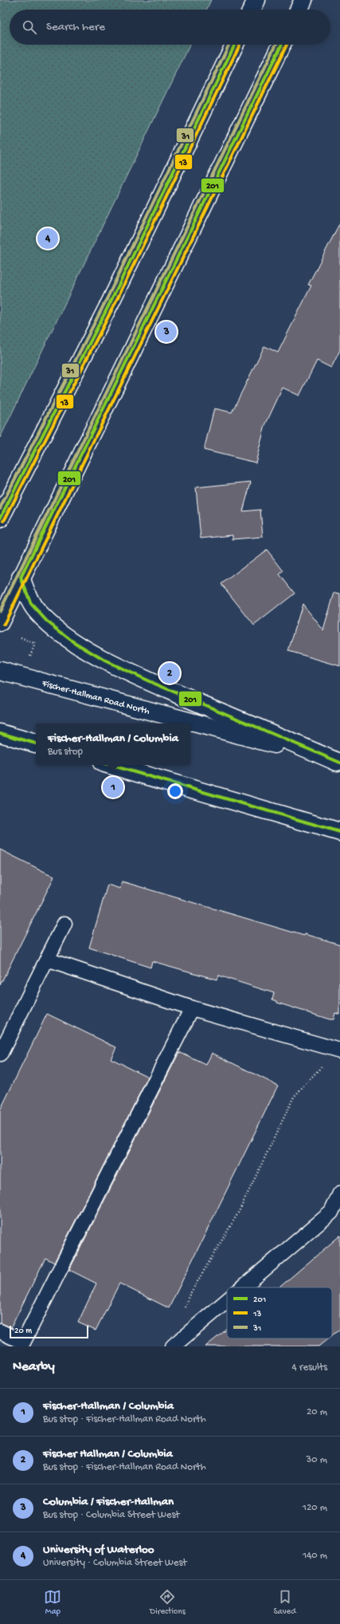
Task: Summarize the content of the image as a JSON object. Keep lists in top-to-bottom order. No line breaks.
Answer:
{"streets":{"main road":["Fischer-Hallman Road North"]},"lines":["transit line 201","transit line 13","transit line 31"],"legend":["201","13","31"],"scale_bar":"20 m","page":{"search":"Search here","pins":["4","3","2","1"],"popup":["Fischer-Hallman / Columbia","Bus stop"],"scale":"20 m","heading":["Nearby","4 results"],"list":[{"mark":"1","name":"Fischer-Hallman / Columbia","note":"Bus stop · Fischer-Hallman Road North","value":"20 m"},{"mark":"2","name":"Fischer Hallman / Columbia","note":"Bus stop · Fischer-Hallman Road North","value":"30 m"},{"mark":"3","name":"Columbia / Fischer-Hallman","note":"Bus stop · Columbia Street West","value":"120 m"},{"mark":"4","name":"University of Waterloo","note":"University · Columbia Street West","value":"140 m"}],"nav":["Map","Directions","Saved"]}}
